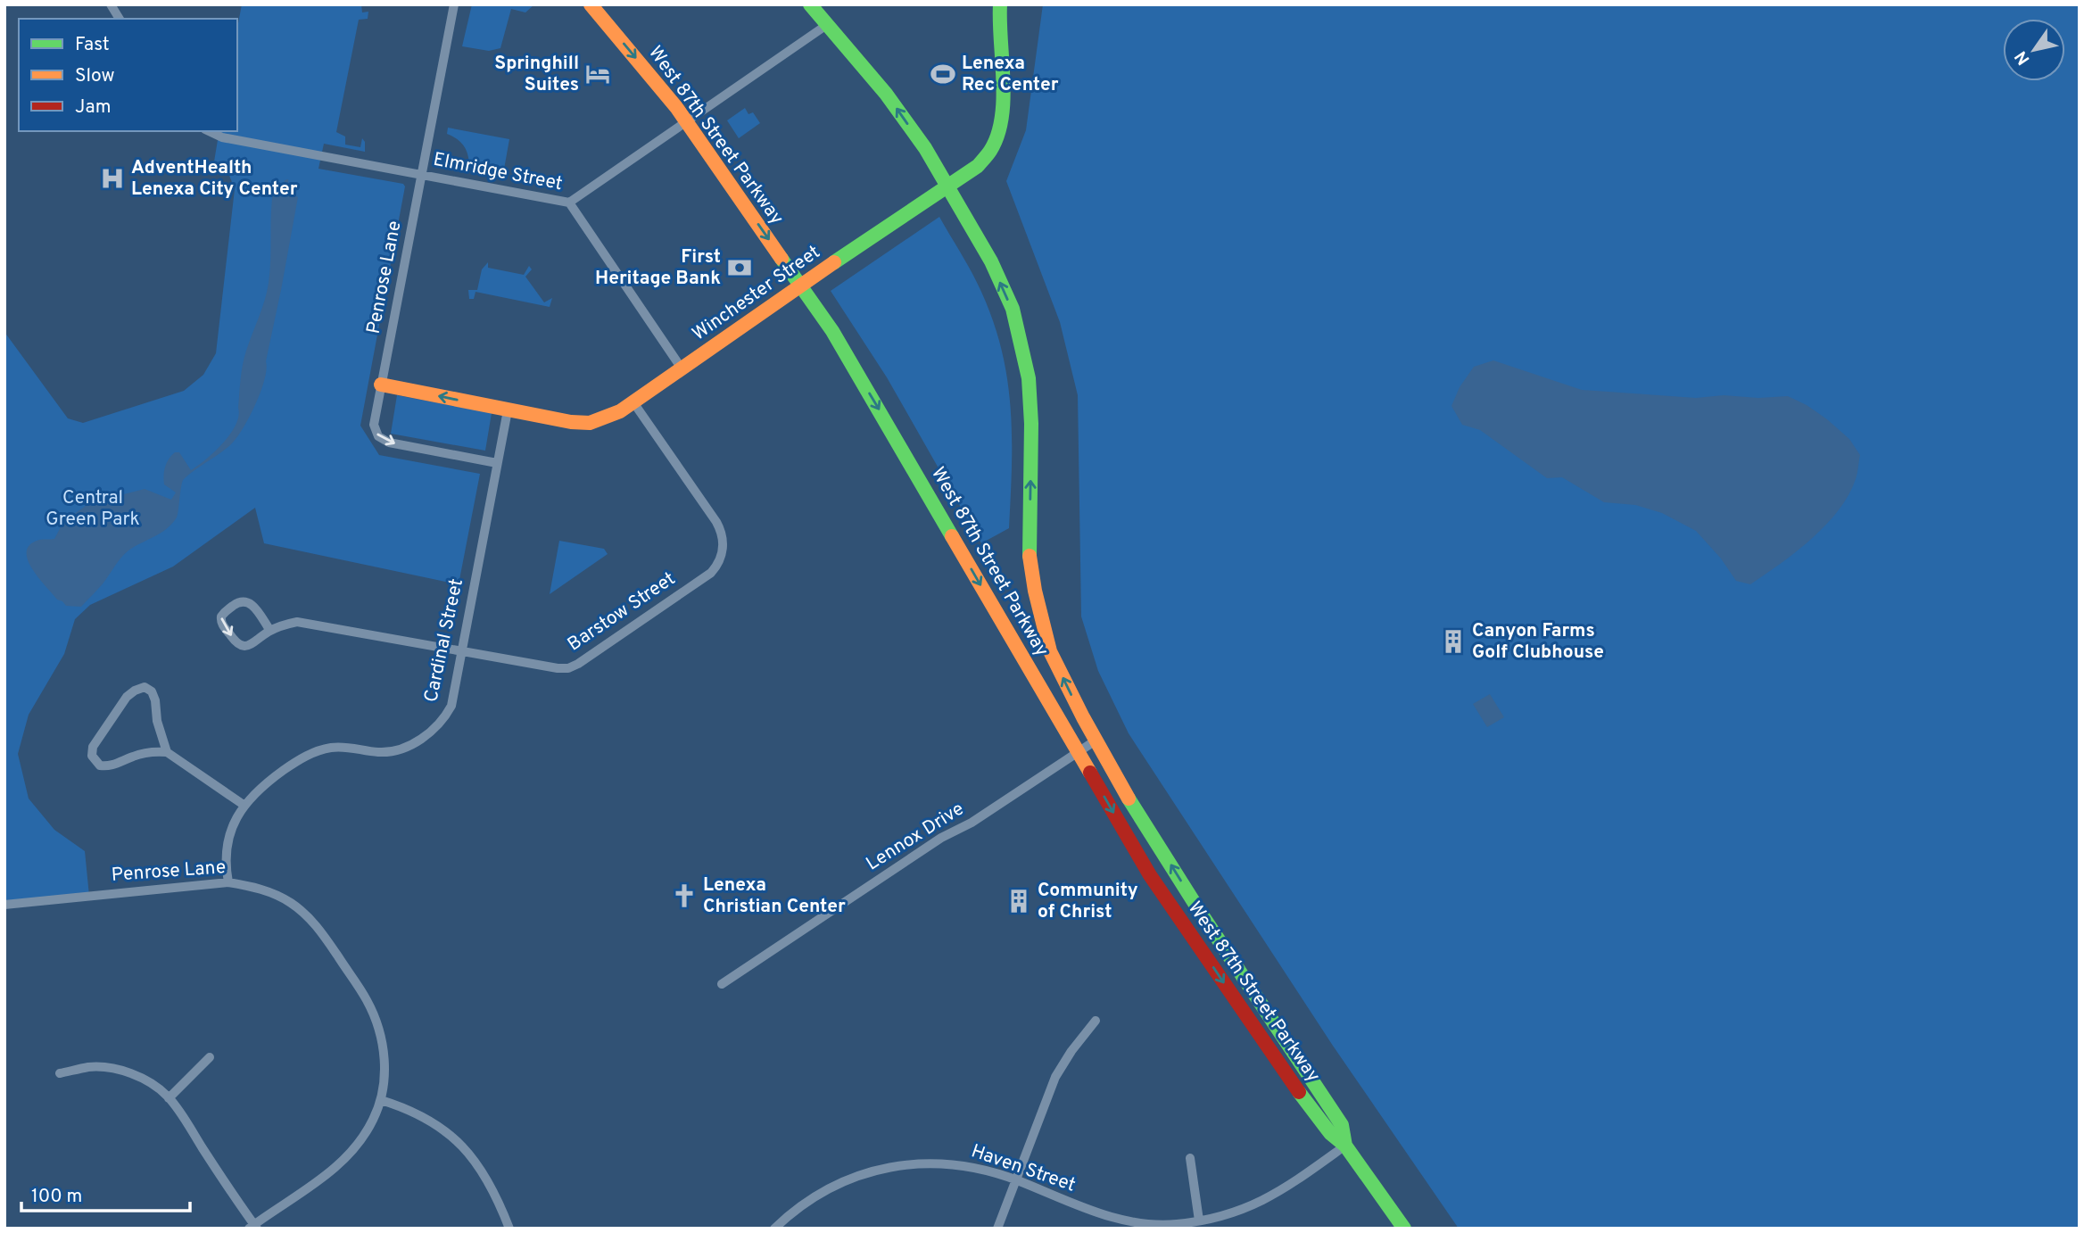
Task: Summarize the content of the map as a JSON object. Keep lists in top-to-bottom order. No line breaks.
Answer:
{"streets":{"main road":["West 87th Street Parkway","Winchester Street"],"street":["Elmridge Street","Penrose Lane","Barstow Street","Cardinal Street","Lennox Drive","Haven Street"]},"crossings":[["West 87th Street Parkway","Elmridge Street"],["West 87th Street Parkway","Winchester Street"],["West 87th Street Parkway","Lennox Drive"],["West 87th Street Parkway","Haven Street"],["Elmridge Street","Penrose Lane"],["Penrose Lane","Winchester Street"],["Penrose Lane","Cardinal Street"],["Winchester Street","Barstow Street"],["Winchester Street","Cardinal Street"],["Barstow Street","Cardinal Street"]],"parks":["Central Green Park"],"places":{"hotel":["Springhill Suites"],"sports":["Lenexa Rec Center"],"hospital":["AdventHealth Lenexa City Center"],"bank":["First Heritage Bank"],"building":["Canyon Farms Golf Clubhouse","Community of Christ"],"church":["Lenexa Christian Center"]},"legend":["Fast","Slow","Jam"],"scale_bar":"100 m","north":"bottom left"}
